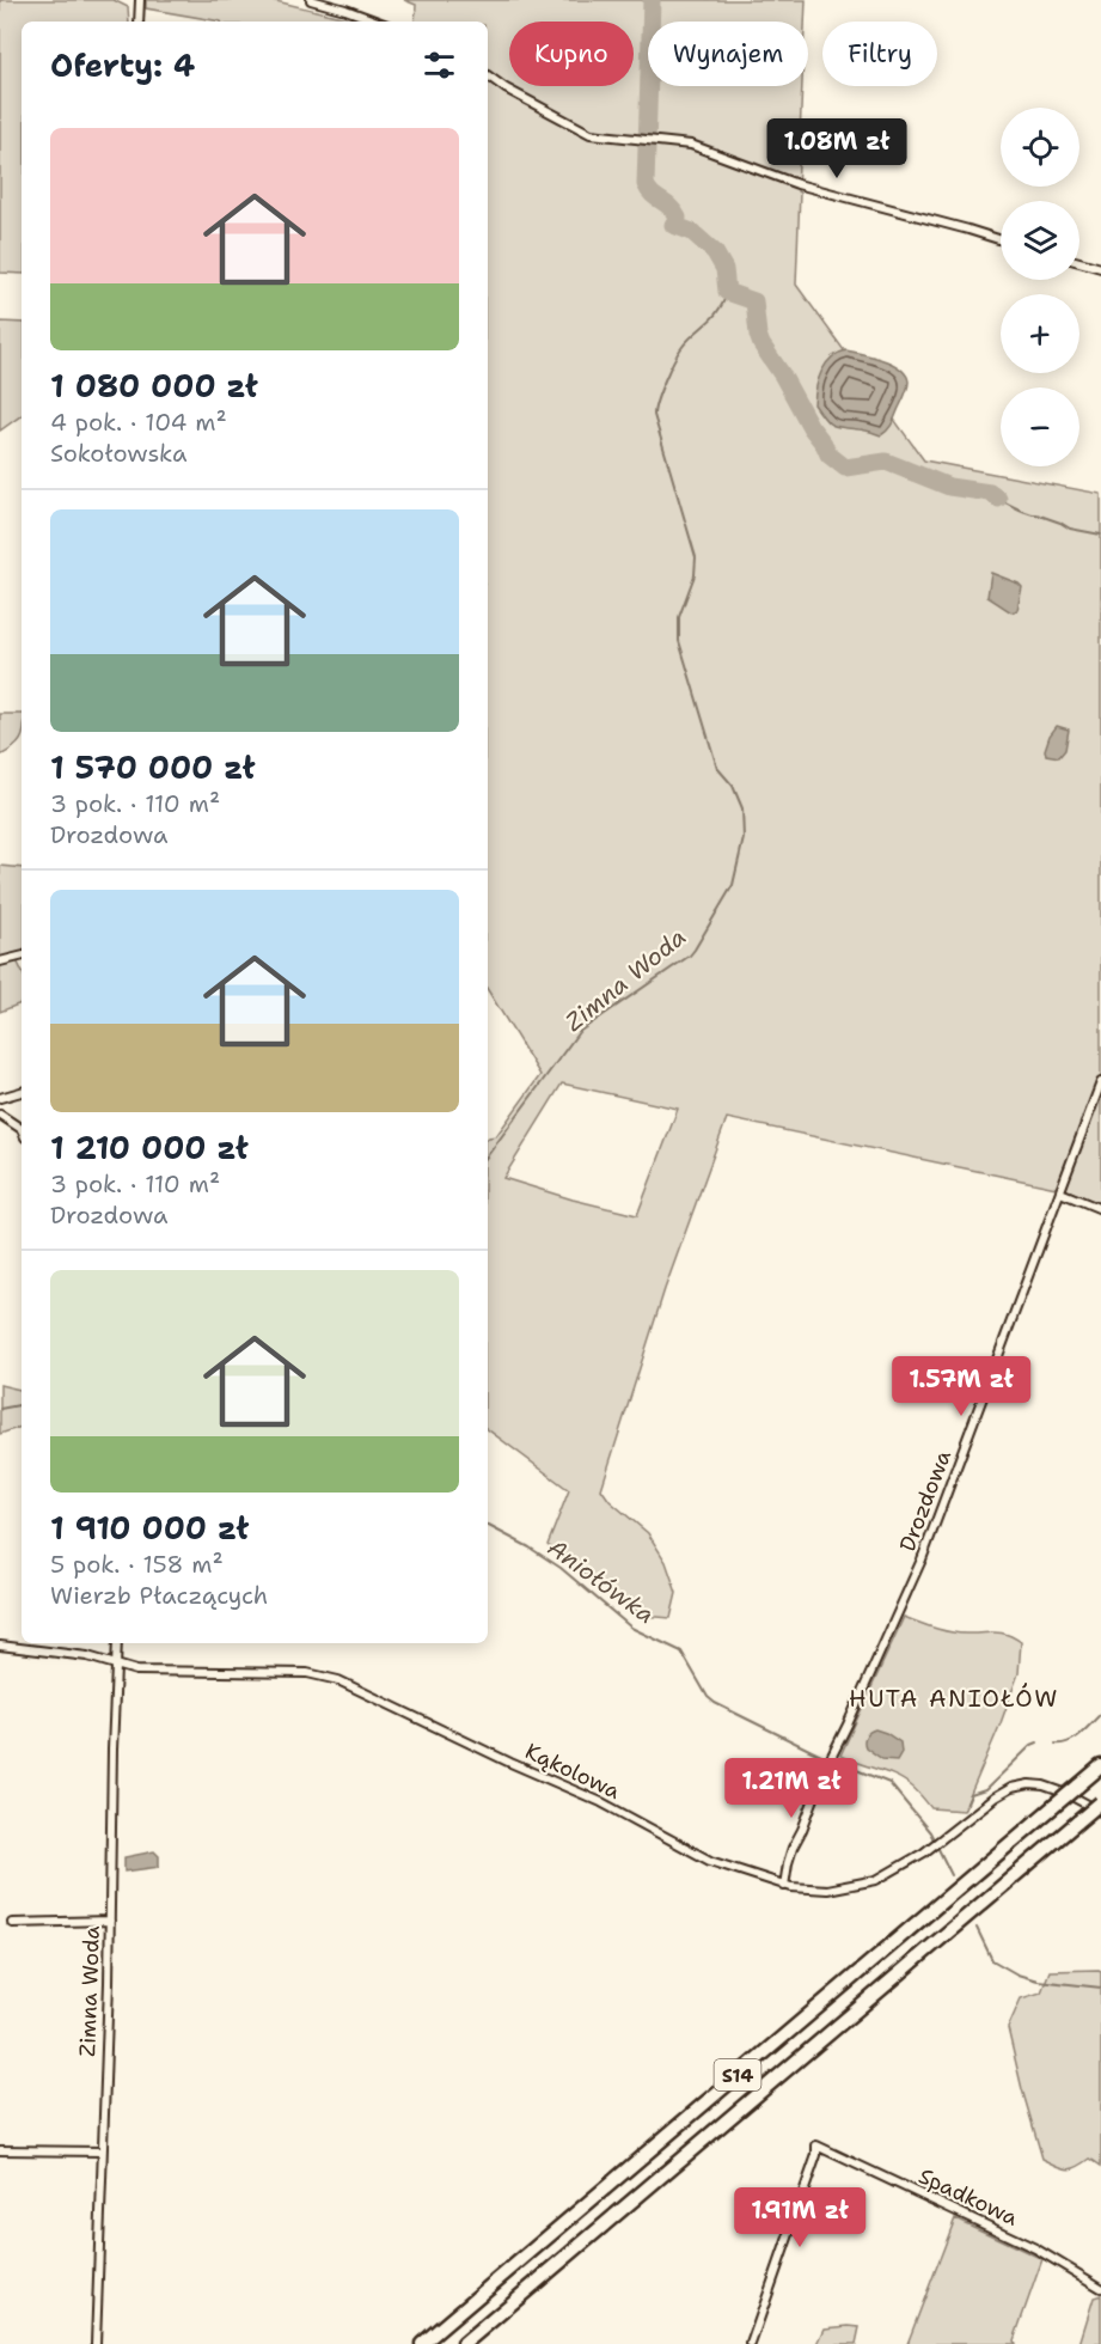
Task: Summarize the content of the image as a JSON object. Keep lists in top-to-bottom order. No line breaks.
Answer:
{"streets":{"highway":["S14"],"street":["Drozdowa","Kąkolowa","Zimna Woda","Spadkowa"]},"crossings":[["Drozdowa","Kąkolowa"],["Kąkolowa","Zimna Woda"]],"districts":["HUTA ANIOŁÓW"],"water":["Zimna Woda","Aniołówka"],"page":{"chip":["Kupno","Wynajem","Filtry"],"heading":"Oferty: 4","map_buttons":["+","−"],"list":[{"name":"1 080 000 zł","note":"4 pok. · 104 m² · Sokołowska"},{"name":"1 570 000 zł","note":"3 pok. · 110 m² · Drozdowa"},{"name":"1 210 000 zł","note":"3 pok. · 110 m² · Drozdowa"},{"name":"1 910 000 zł","note":"5 pok. · 158 m² · Wierzb Płaczących"}],"price":["1.08M zł","1.57M zł","1.21M zł","1.91M zł"]}}
